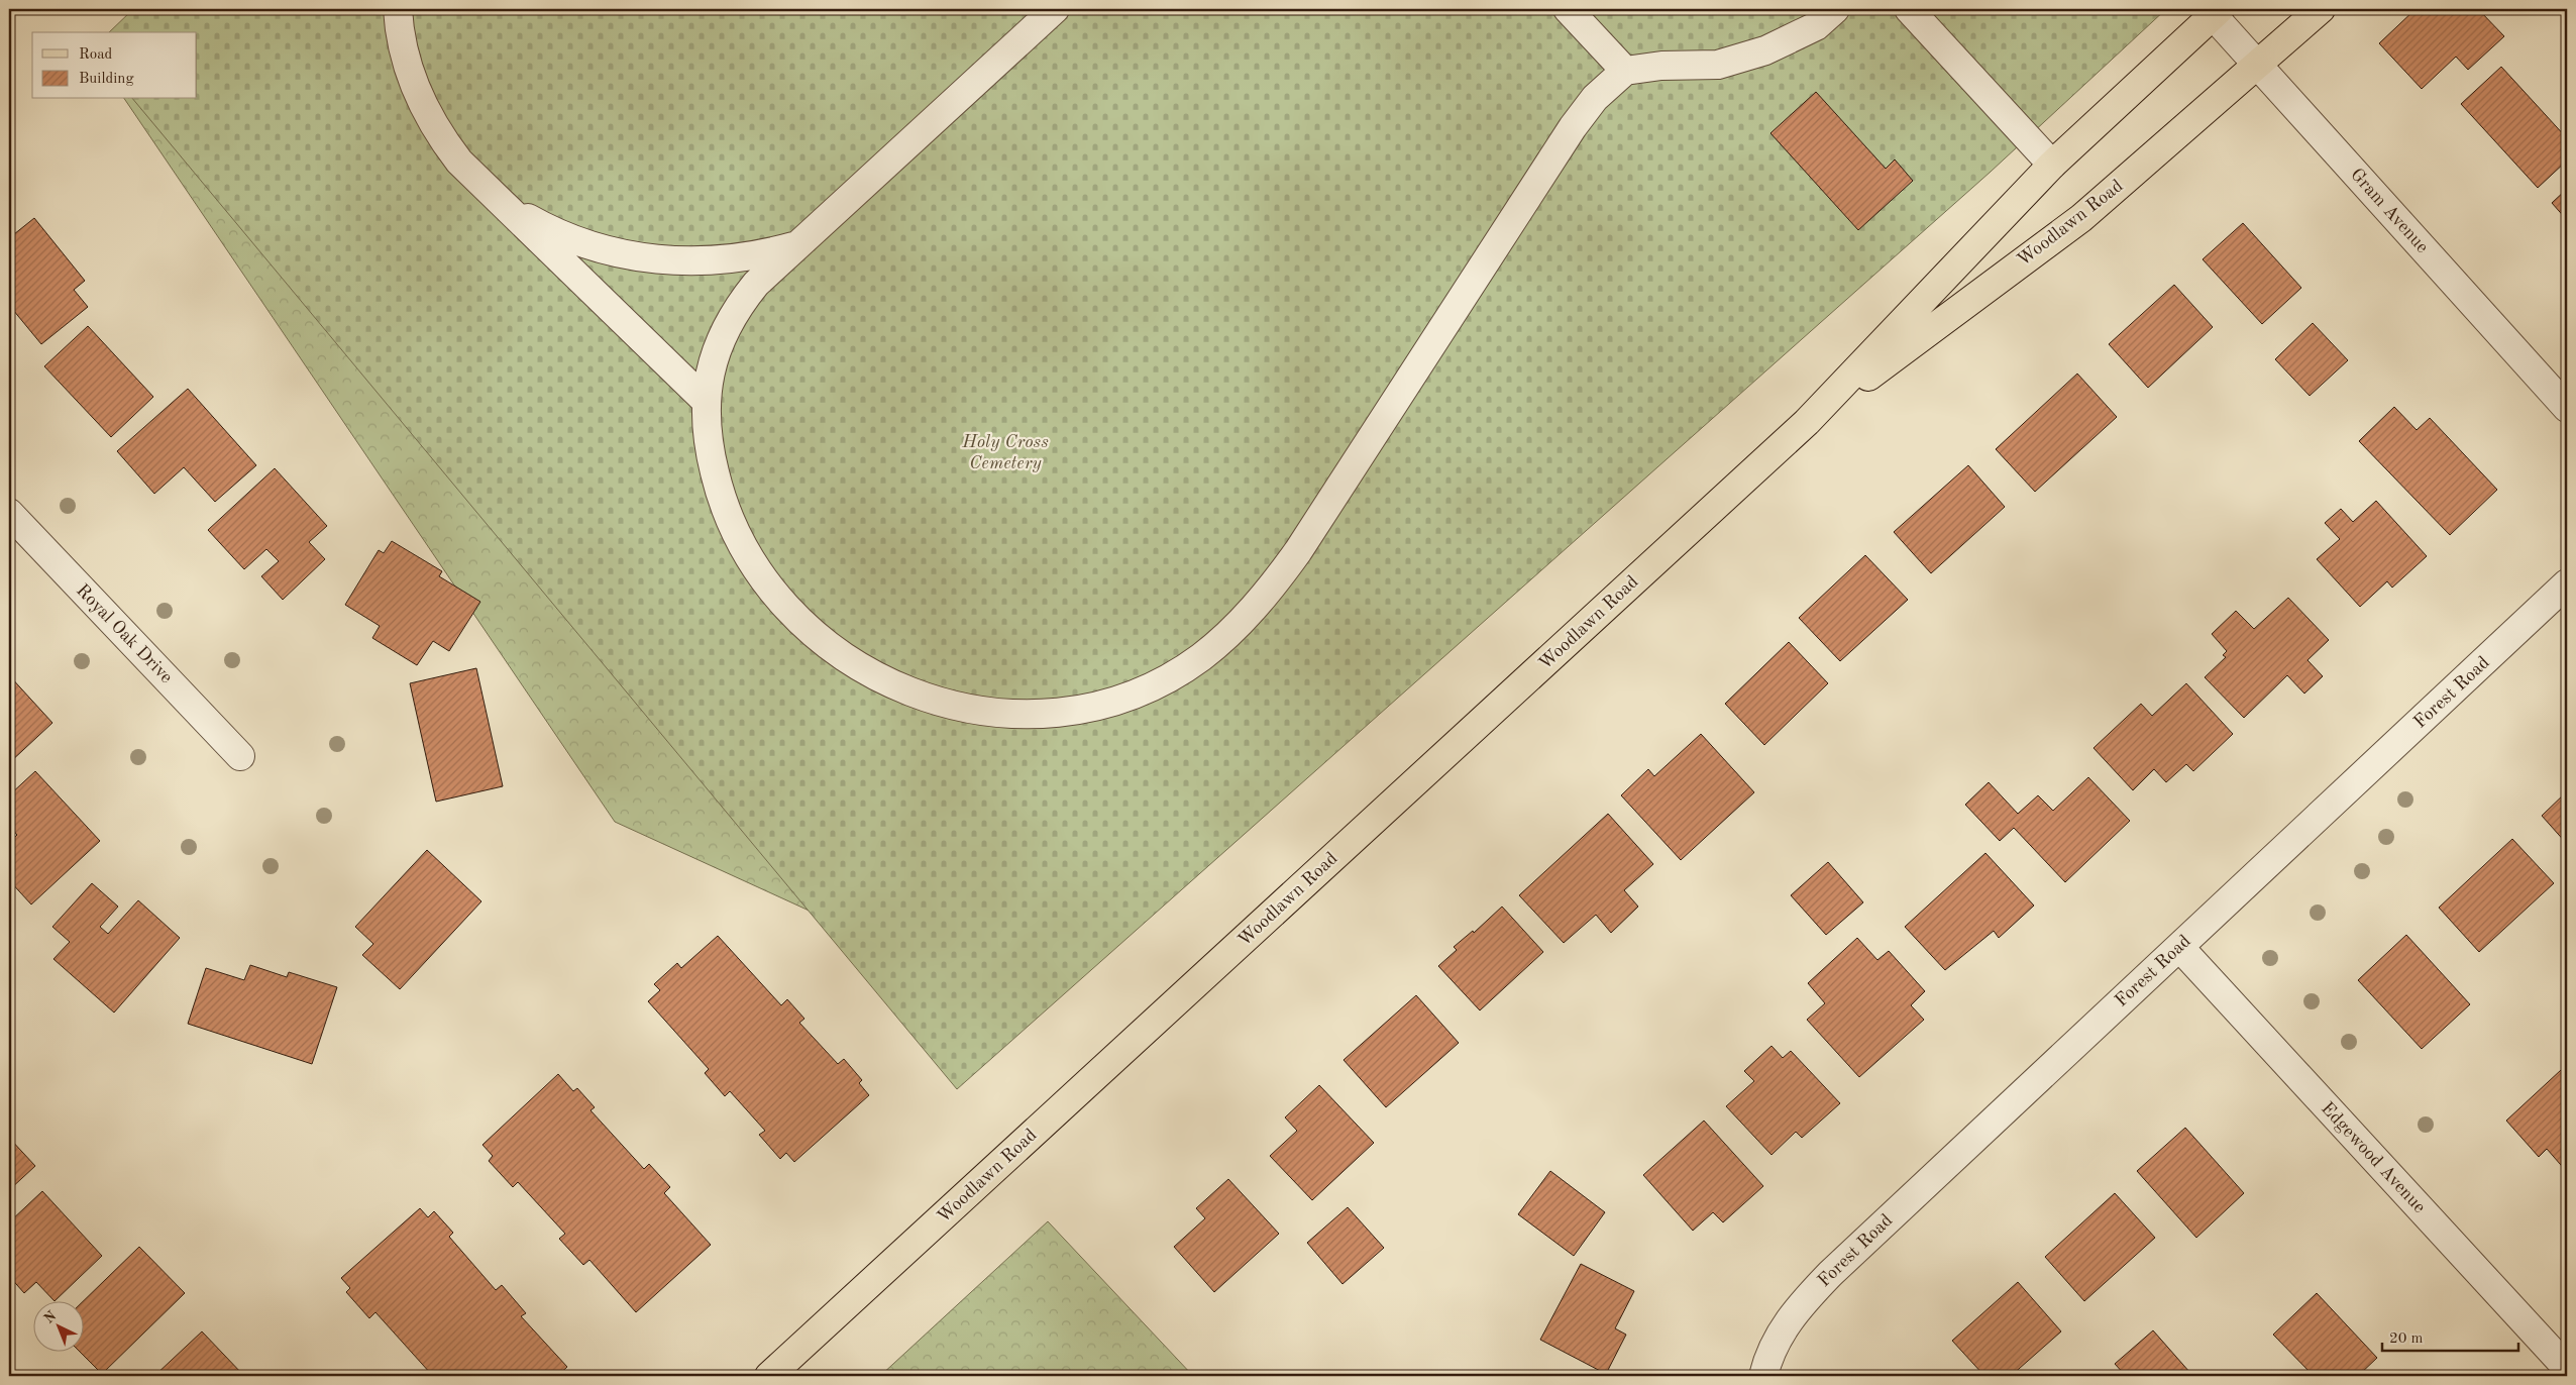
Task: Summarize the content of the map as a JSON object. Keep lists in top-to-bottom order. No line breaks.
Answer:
{"streets":{"main road":["Woodlawn Road"],"street":["Gram Avenue","Royal Oak Drive","Forest Road","Edgewood Avenue"]},"crossings":[["Gram Avenue","Woodlawn Road"],["Forest Road","Edgewood Avenue"]],"parks":["Holy Cross Cemetery"],"legend":["Road","Building"],"scale_bar":"20 m","north":"top left"}
